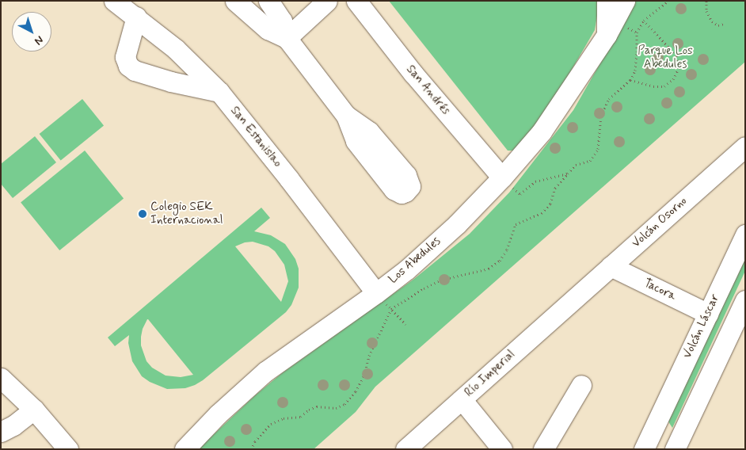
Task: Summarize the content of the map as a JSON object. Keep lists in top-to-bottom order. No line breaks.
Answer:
{"streets":{"street":["San Andrés","San Estanislao","Volcán Osorno","Los Abedules","Tacora","Volcán Láscar","Río Imperial"]},"crossings":[["San Andrés","Los Abedules"],["San Estanislao","Los Abedules"],["Volcán Osorno","Tacora"],["Volcán Osorno","Río Imperial"],["Tacora","Volcán Láscar"]],"parks":["Parque Los Abedules"],"places":["Colegio SEK Internacional"],"north":"bottom right"}
